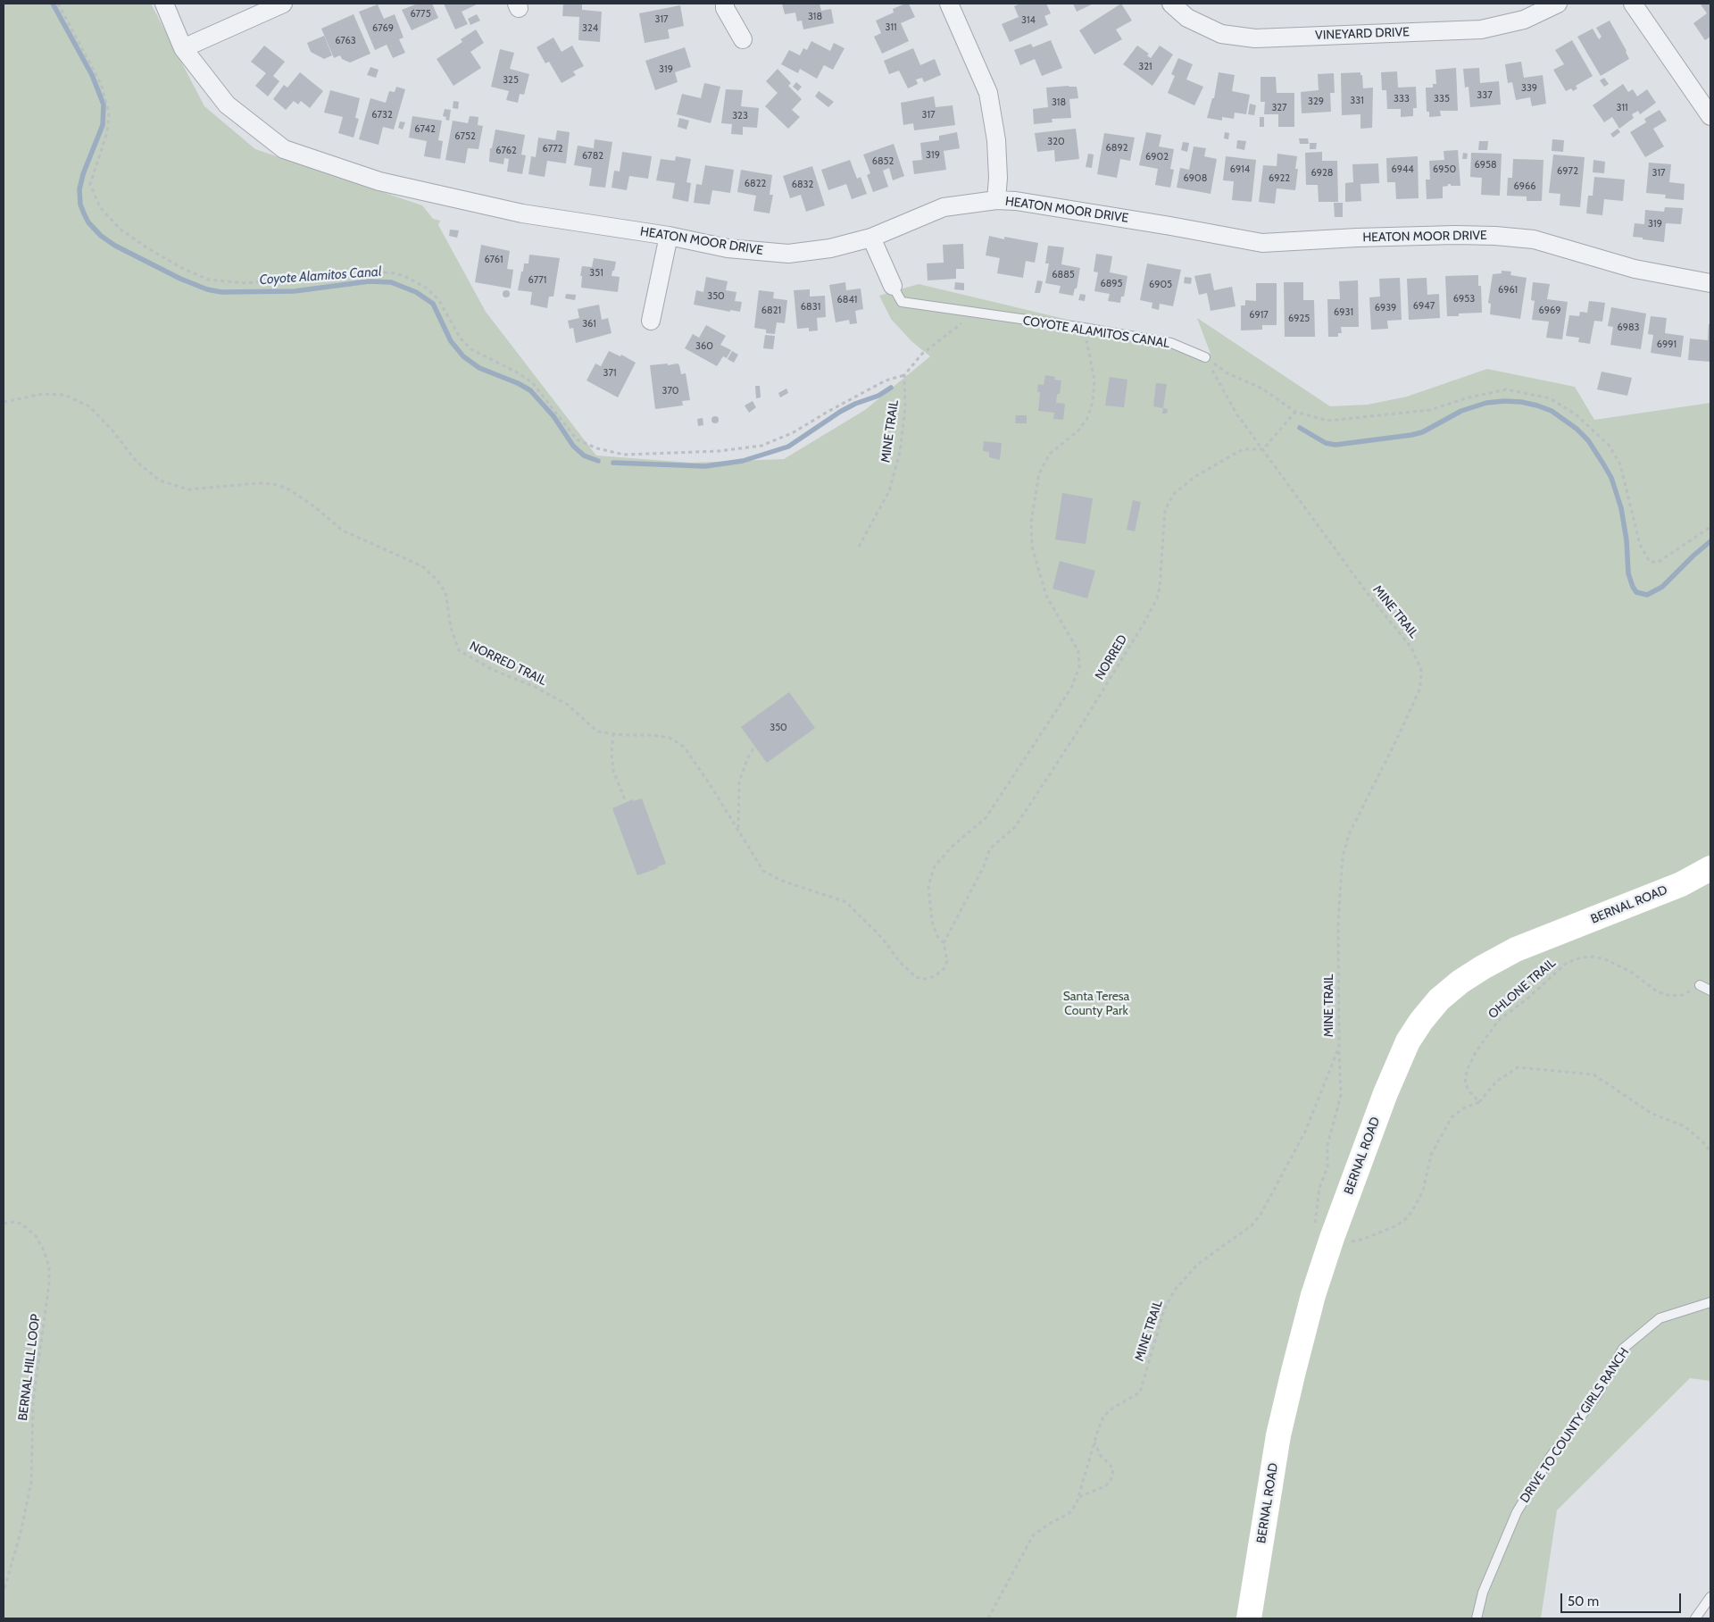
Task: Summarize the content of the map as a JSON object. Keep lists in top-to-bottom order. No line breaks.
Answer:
{"streets":{"street":["VINEYARD DRIVE","HEATON MOOR DRIVE","BERNAL ROAD"],"lane":["COYOTE ALAMITOS CANAL","DRIVE TO COUNTY GIRLS RANCH"],"path":["MINE TRAIL","NORRED","NORRED TRAIL","OHLONE TRAIL","BERNAL HILL LOOP"]},"crossings":[["COYOTE ALAMITOS CANAL","MINE TRAIL"],["MINE TRAIL","NORRED"],["NORRED","NORRED TRAIL"]],"water":["Coyote Alamitos Canal"],"parks":["Santa Teresa County Park"],"house_numbers":["6775","318","317","314","311","6769","324","6763","321","319","325","339","337","333","335","331","329","318","327","311","6732","317","323","6742","6752","320","6892","6772","6762","319","6782","6902","6852","6958","6914","6944","6950","6972","6928","317","6908","6922","6822","6832","6966","319","6761","351","6885","6771","6895","6905","6961","350","6953","6841","6947","6831","6939","6821","6969","6931","6917","6925","361","6983","6991","360","371","370","350"],"scale_bar":"50 m"}
